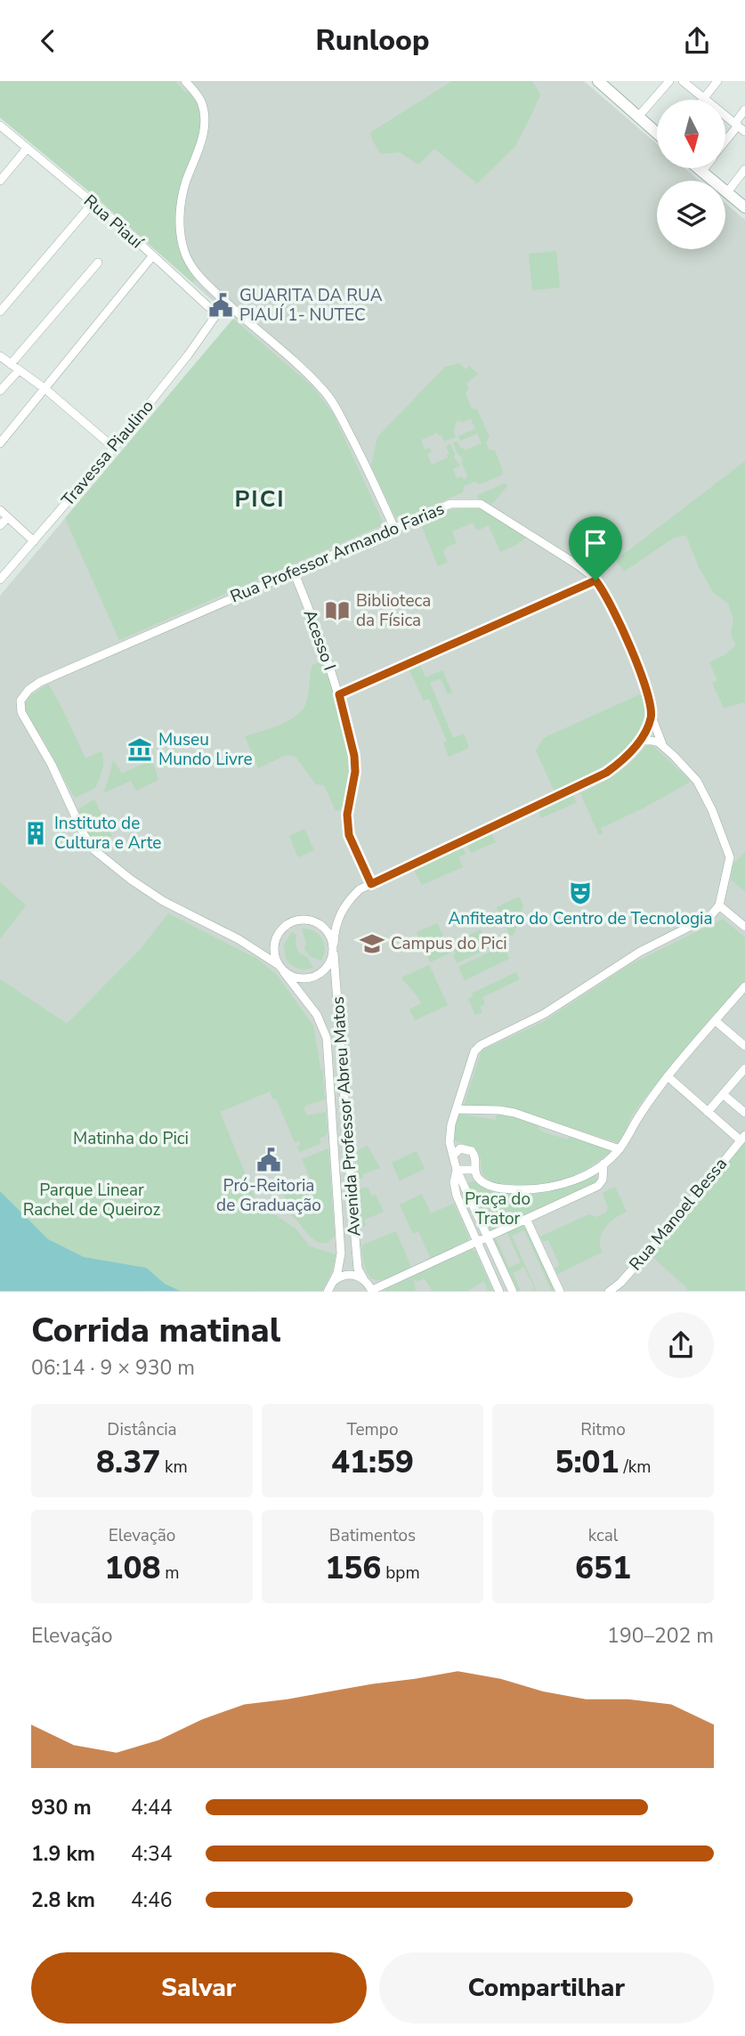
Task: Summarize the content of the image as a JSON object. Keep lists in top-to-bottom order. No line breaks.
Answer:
{"streets":{"street":["Rua Piauí","Travessa Piaulino","Rua Professor Armando Farias","Acesso I","Avenida Professor Abreu Matos","Rua Manoel Bessa"]},"crossings":[["Rua Piauí","Travessa Piaulino"],["Rua Professor Armando Farias","Avenida Professor Abreu Matos"]],"districts":["PICI"],"parks":["Matinha do Pici","Parque Linear Rachel de Queiroz","Praça do Trator"],"places":{"public building":["GUARITA DA RUA PIAUÍ 1- NUTEC","Pró-Reitoria de Graduação"],"library":["Biblioteca da Física"],"museum":["Museu Mundo Livre"],"building":["Instituto de Cultura e Arte"],"theatre":["Anfiteatro do Centro de Tecnologia"],"school or university":["Campus do Pici"]},"north":"bottom","page":{"header":"Runloop","heading":["Corrida matinal","06:14 · 9 × 930 m"],"stats":[["Distância","8.37 km"],["Tempo","41:59"],["Ritmo","5:01 /km"],["Elevação","108 m"],["Batimentos","156 bpm"],["kcal","651"]],"chart":["Elevação","190–202 m"],"list":[{"name":"930 m","note":"4:44"},{"name":"1.9 km","note":"4:34"},{"name":"2.8 km","note":"4:46"}],"buttons":["Salvar","Compartilhar"]}}
